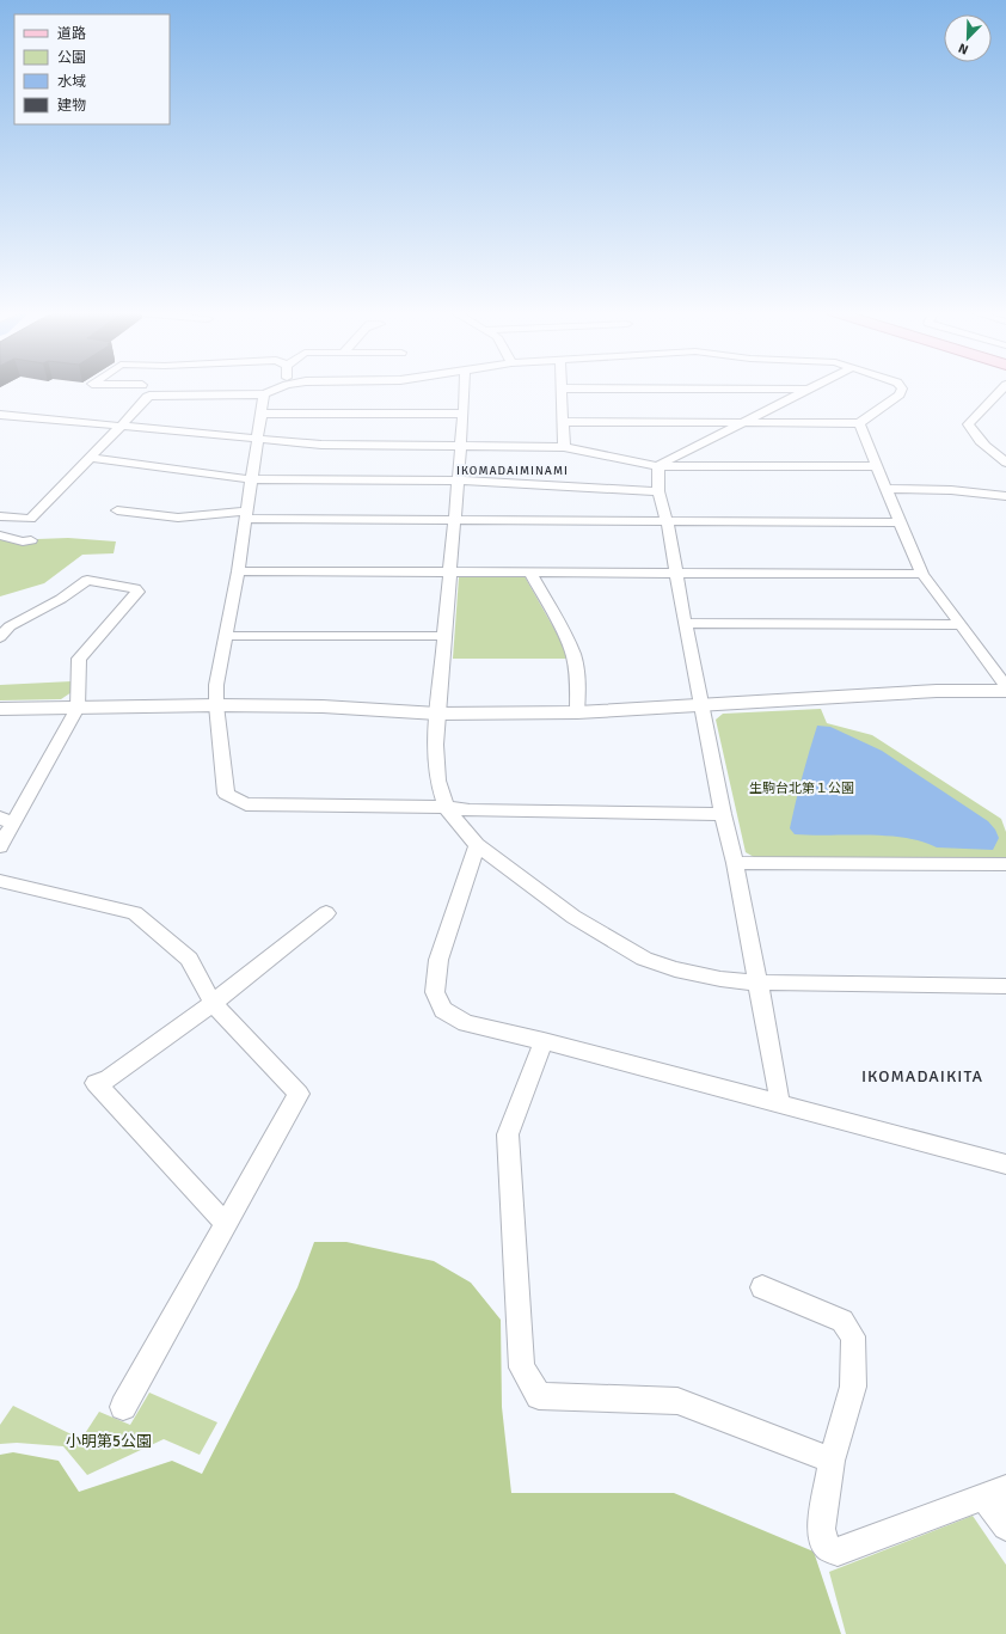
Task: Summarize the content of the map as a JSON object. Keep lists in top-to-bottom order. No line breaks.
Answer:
{"districts":["IKOMADAIMINAMI","IKOMADAIKITA"],"parks":["生駒台北第１公園","小明第5公園"],"legend":["道路","公園","水域","建物"],"north":"bottom left"}
